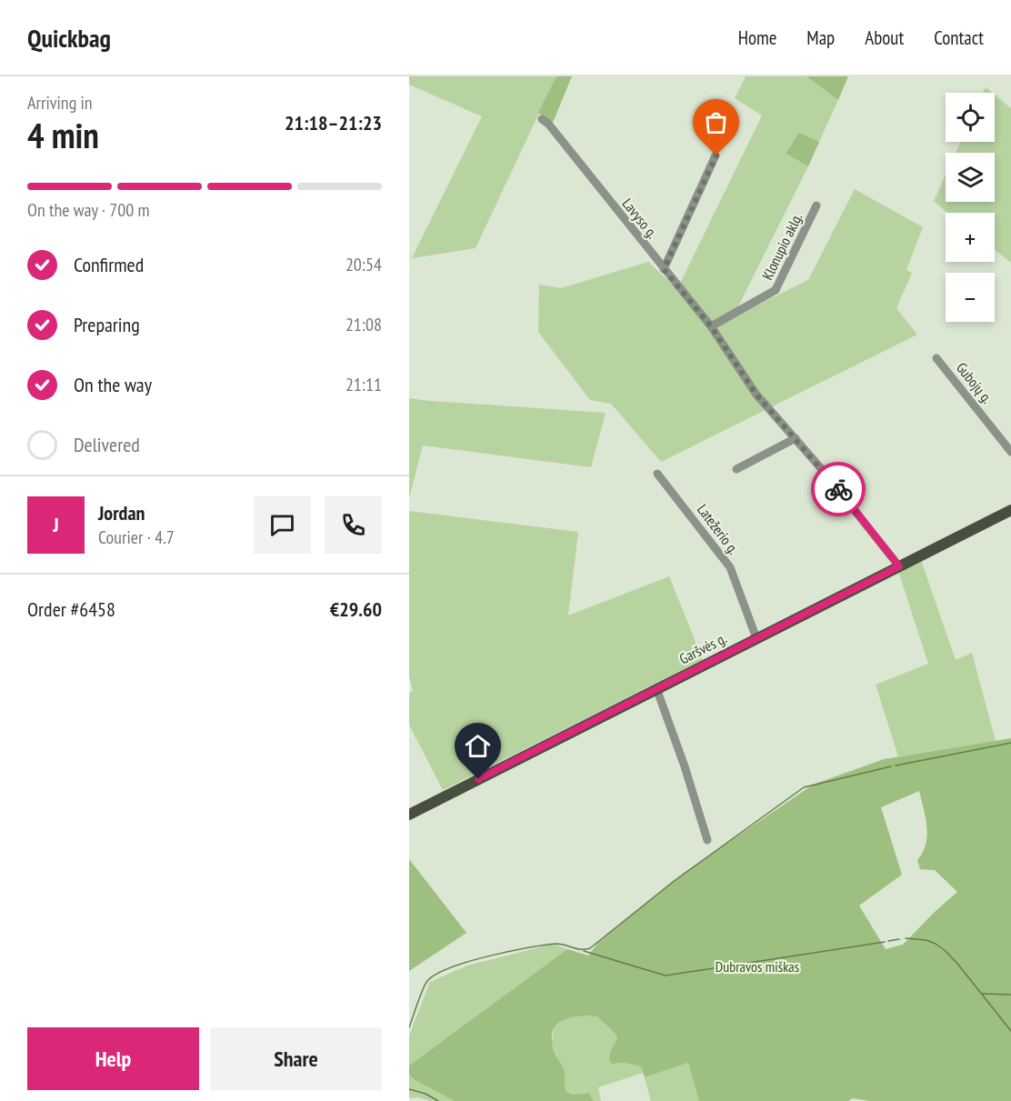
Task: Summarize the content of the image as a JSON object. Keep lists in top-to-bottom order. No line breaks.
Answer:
{"streets":{"main road":["Garšvės g."],"street":["Lavyso g.","Klonupio aklg.","Gubojų g.","Latežerio g."]},"crossings":[["Lavyso g.","Klonupio aklg."],["Lavyso g.","Garšvės g."],["Latežerio g.","Garšvės g."]],"parks":["Dubravos miškas"],"page":{"header":"Quickbag","nav":["Home","Map","About","Contact"],"heading":["4 min","Arriving in","21:18–21:23"],"panel":["Jordan","Courier · 4.7","Order #6458","€29.60"],"map_buttons":["+","−"],"bar":"On the way · 700 m","list":[["Confirmed","20:54"],["Preparing","21:08"],["On the way","21:11"],"Delivered"],"round":"J","buttons":["Help","Share"]}}
